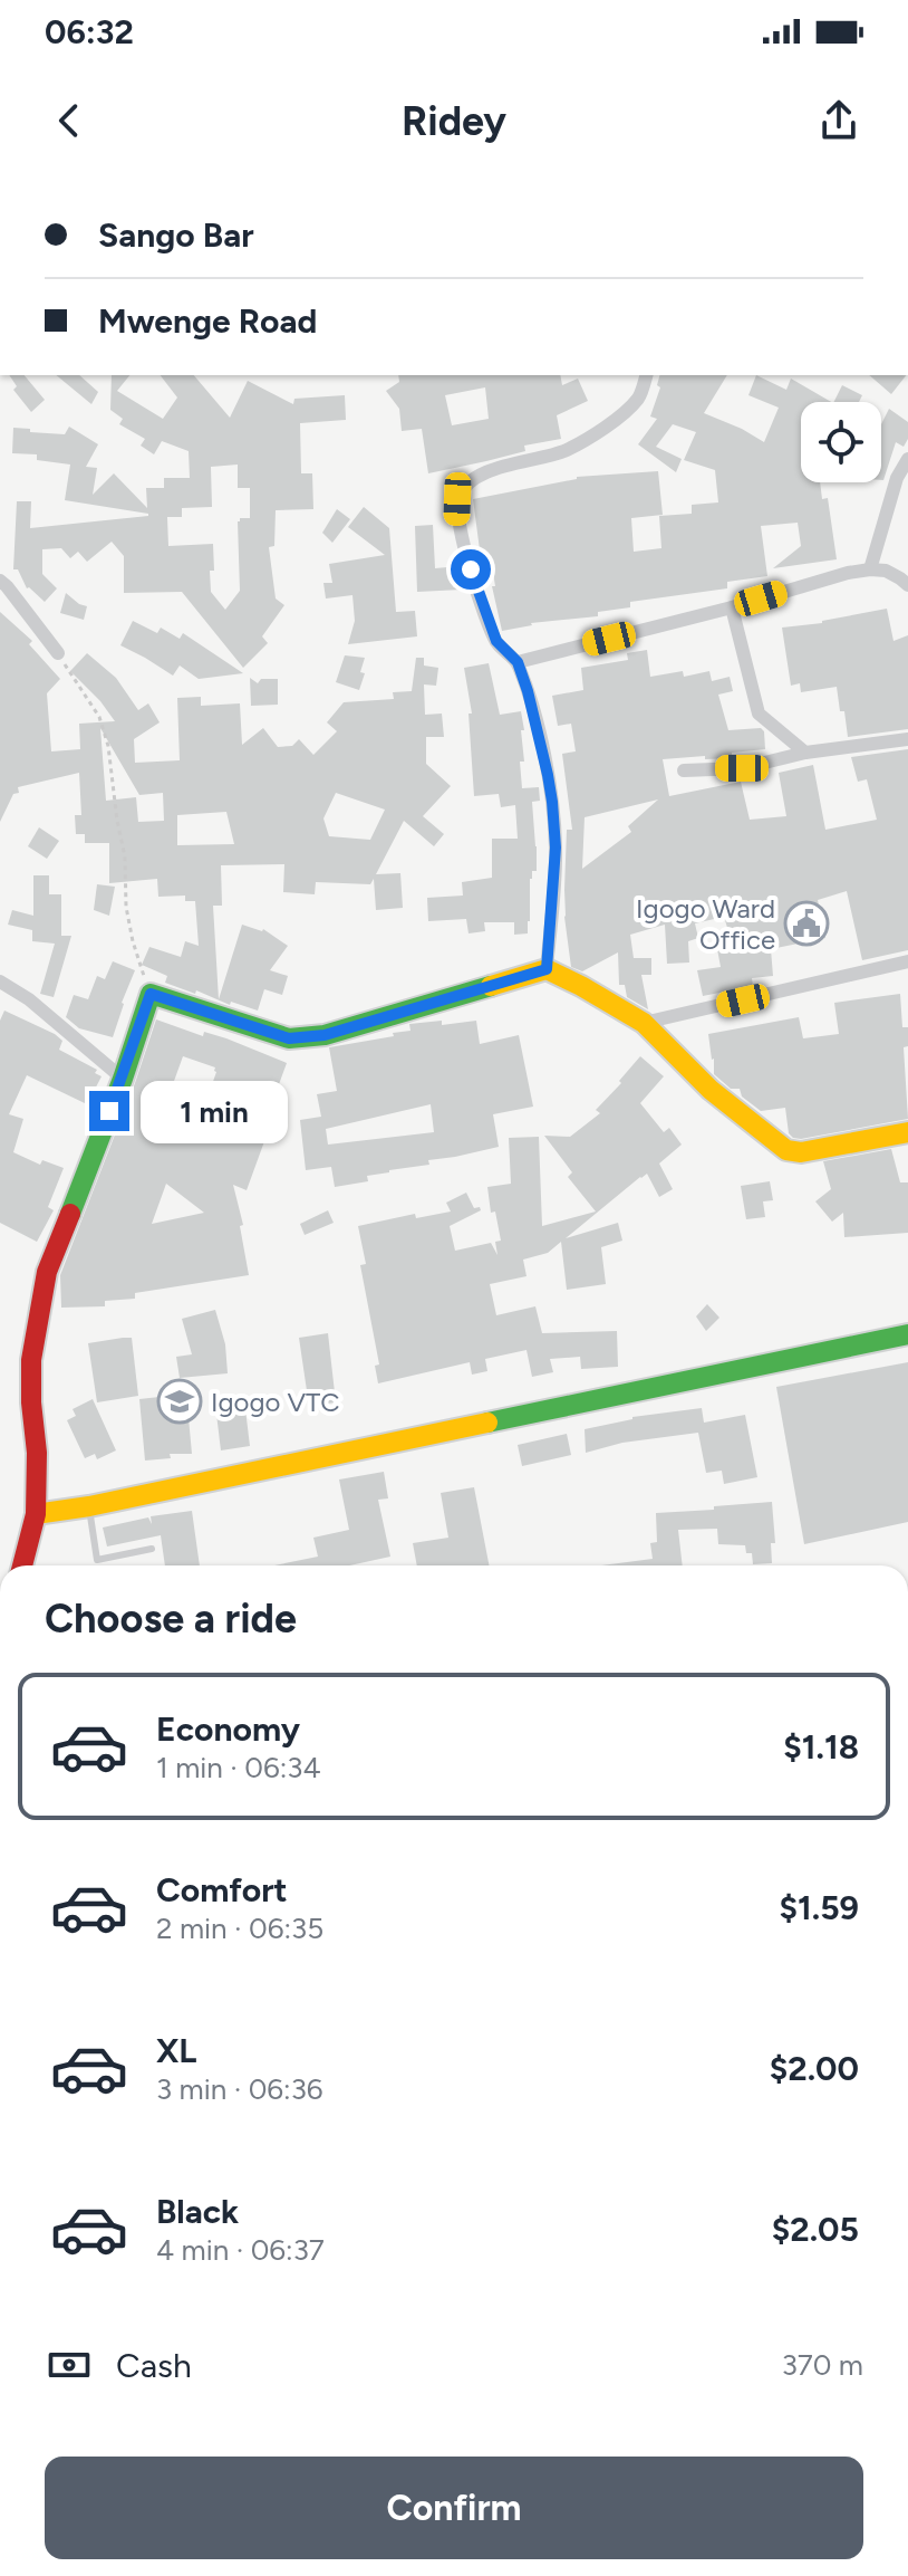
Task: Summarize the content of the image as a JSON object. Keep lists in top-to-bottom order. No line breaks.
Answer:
{"places":{"public building":["Igogo Ward Office"],"school or university":["Igogo VTC"]},"page":{"status":"06:32","header":"Ridey","banner":["Sango Bar","Mwenge Road"],"bubble":"1 min","heading":"Choose a ride","list":[{"name":"Economy","note":"1 min · 06:34","value":"$1.18"},{"name":"Comfort","note":"2 min · 06:35","value":"$1.59"},{"name":"XL","note":"3 min · 06:36","value":"$2.00"},{"name":"Black","note":"4 min · 06:37","value":"$2.05"}],"pay":["Cash","370 m"],"buttons":"Confirm"}}
